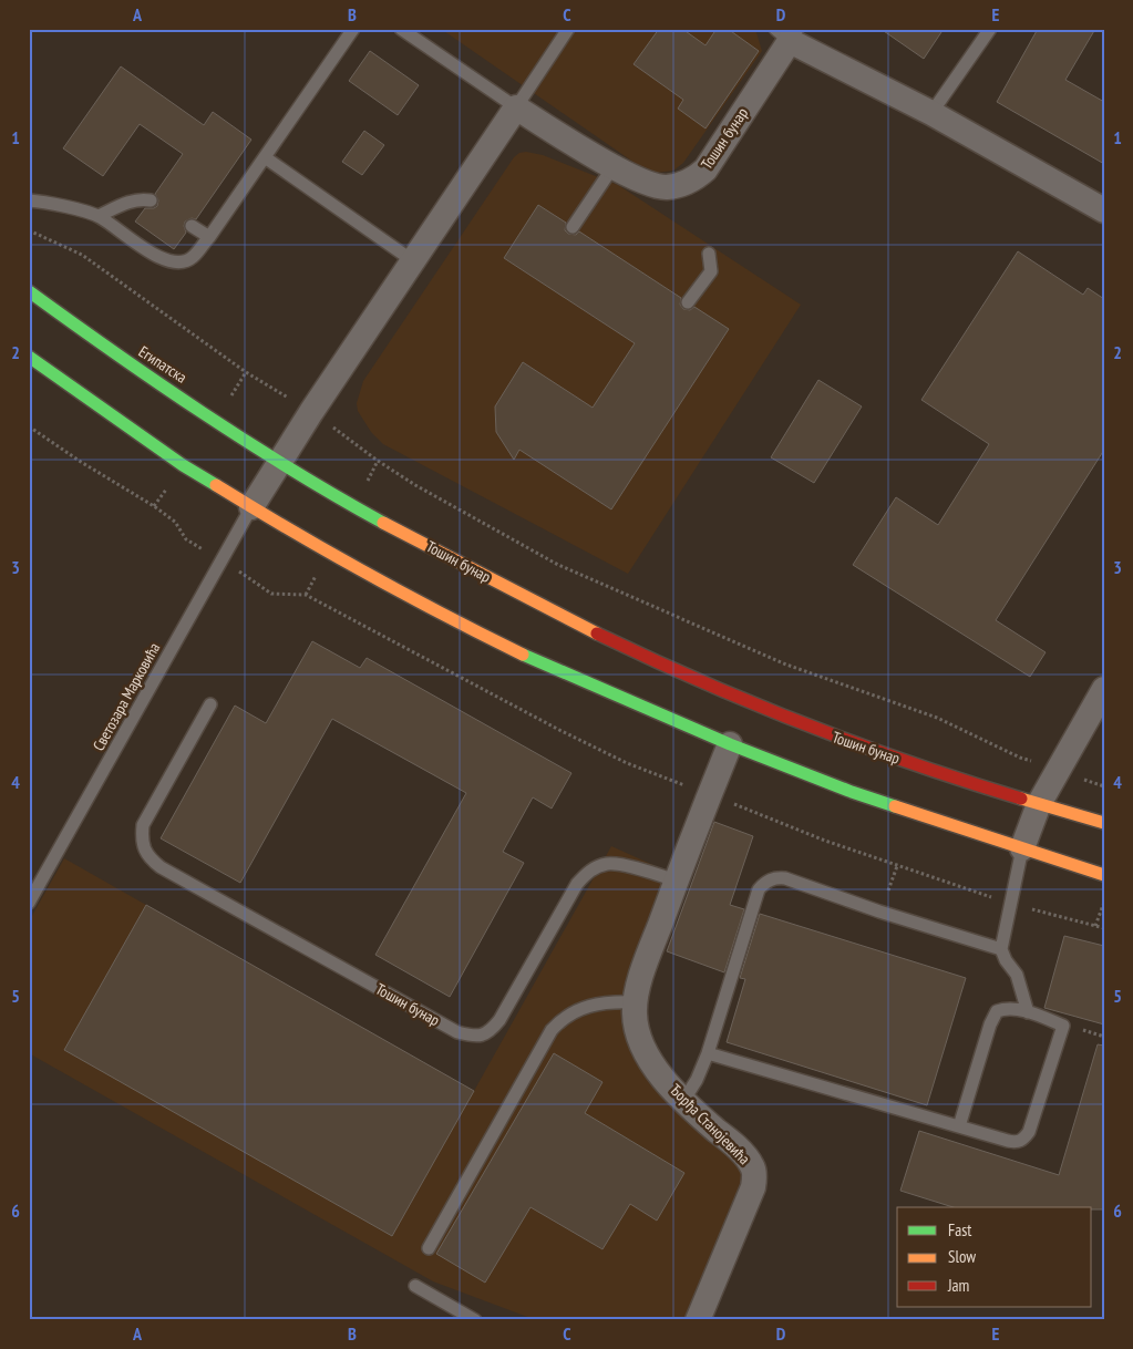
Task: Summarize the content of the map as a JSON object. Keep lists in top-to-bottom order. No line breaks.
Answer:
{"streets":{"main road":["Тошин бунар","Египатска"],"street":["Ђорђа Станојевића"],"lane":["Светозара Марковића"]},"crossings":[["Тошин бунар","Египатска"],["Тошин бунар","Ђорђа Станојевића"]],"legend":["Fast","Slow","Jam"],"grid":{"columns":["A","B","C","D","E"],"rows":["1","2","3","4","5","6"]}}
